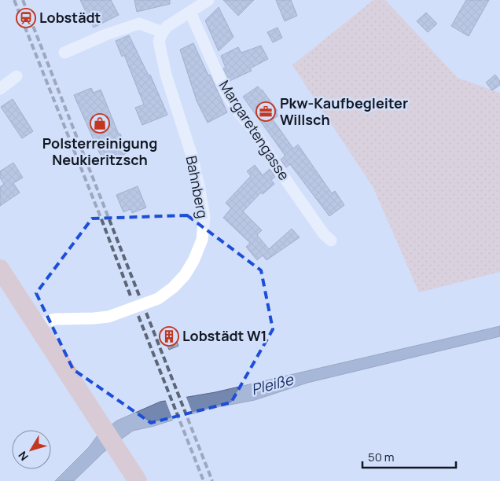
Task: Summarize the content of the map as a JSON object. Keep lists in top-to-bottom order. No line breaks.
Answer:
{"streets":{"street":["Margaretengasse","Bahnberg"]},"water":["Pleiße"],"places":{"station":["Lobstädt"],"office":["Pkw-Kaufbegleiter Willsch"],"shop":["Polsterreinigung Neukieritzsch"],"building":["Lobstädt W1"]},"scale_bar":"50 m","north":"bottom left"}
